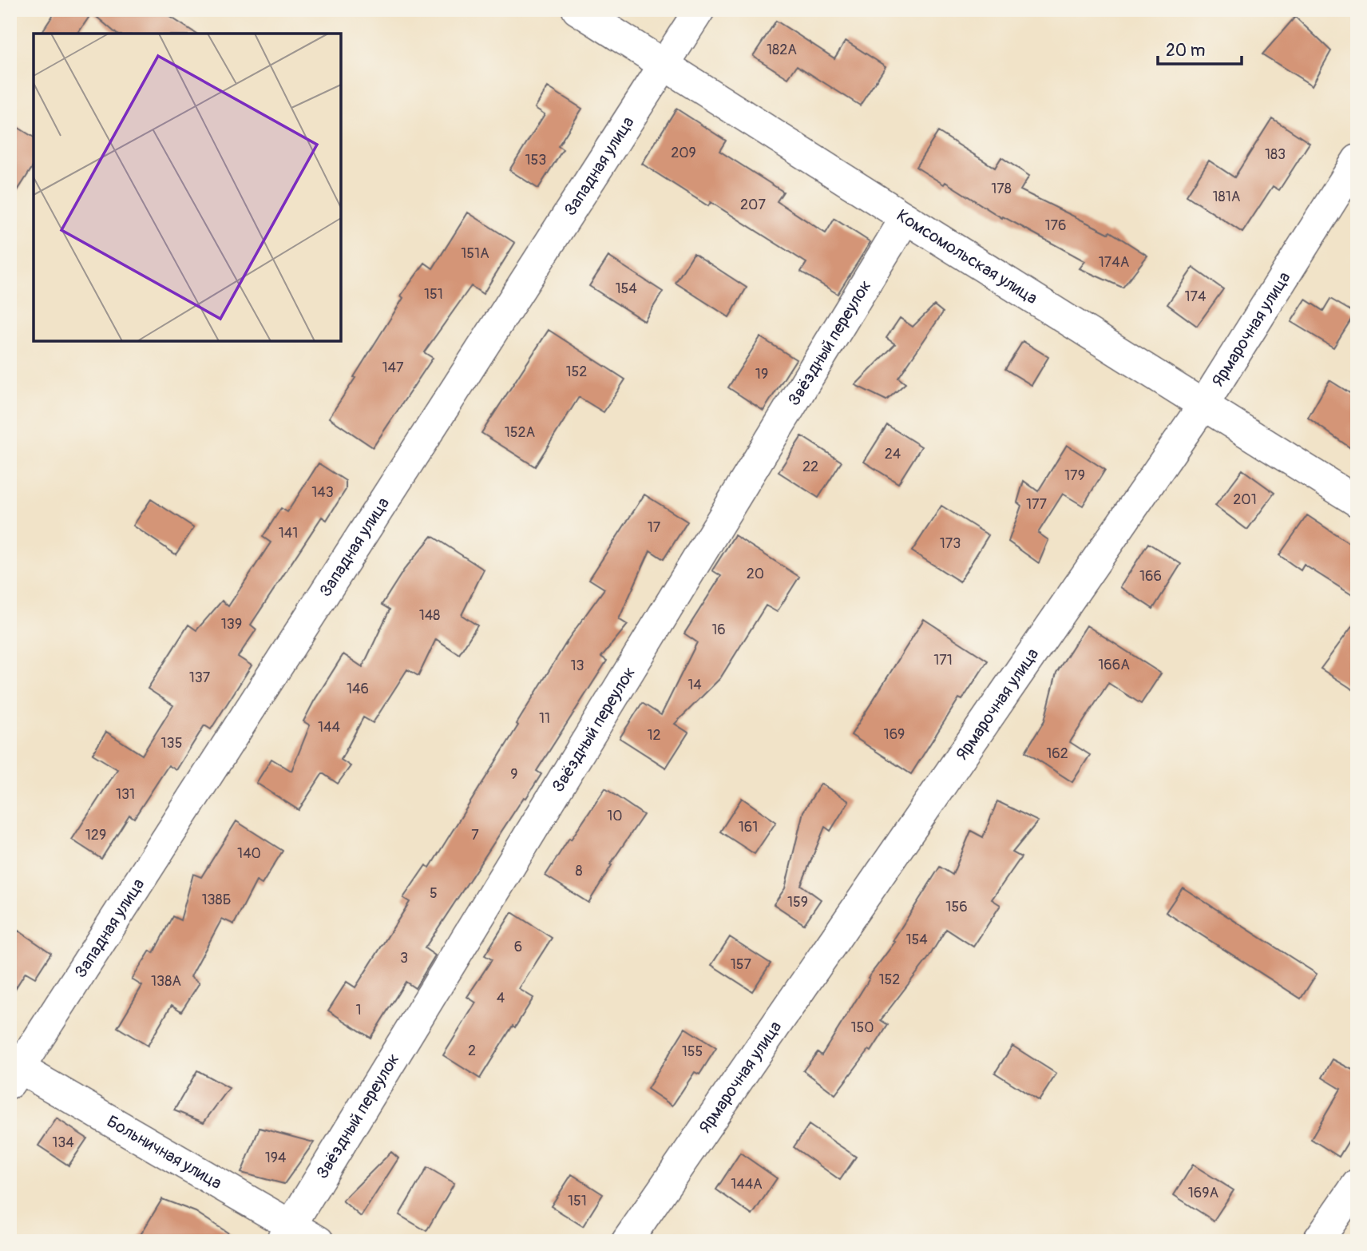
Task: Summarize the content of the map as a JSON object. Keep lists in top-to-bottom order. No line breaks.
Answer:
{"streets":{"street":["Западная улица","Комсомольская улица","Ярмарочная улица","Звёздный переулок","Больничная улица"]},"crossings":[["Западная улица","Комсомольская улица"],["Западная улица","Больничная улица"],["Комсомольская улица","Ярмарочная улица"],["Комсомольская улица","Звёздный переулок"],["Звёздный переулок","Больничная улица"]],"house_numbers":["182А","209","183","153","178","181А","207","176","151А","174А","154","151","174","147","152","19","152А","24","22","179","143","201","177","17","141","173","20","166","148","139","16","171","166А","13","137","14","146","11","144","169","12","135","162","9","131","10","161","129","7","140","8","5","138Б","159","156","154","6","3","157","152","138А","4","1","150","2","155","134","194","144А","169А","151"],"scale_bar":"20 m"}
